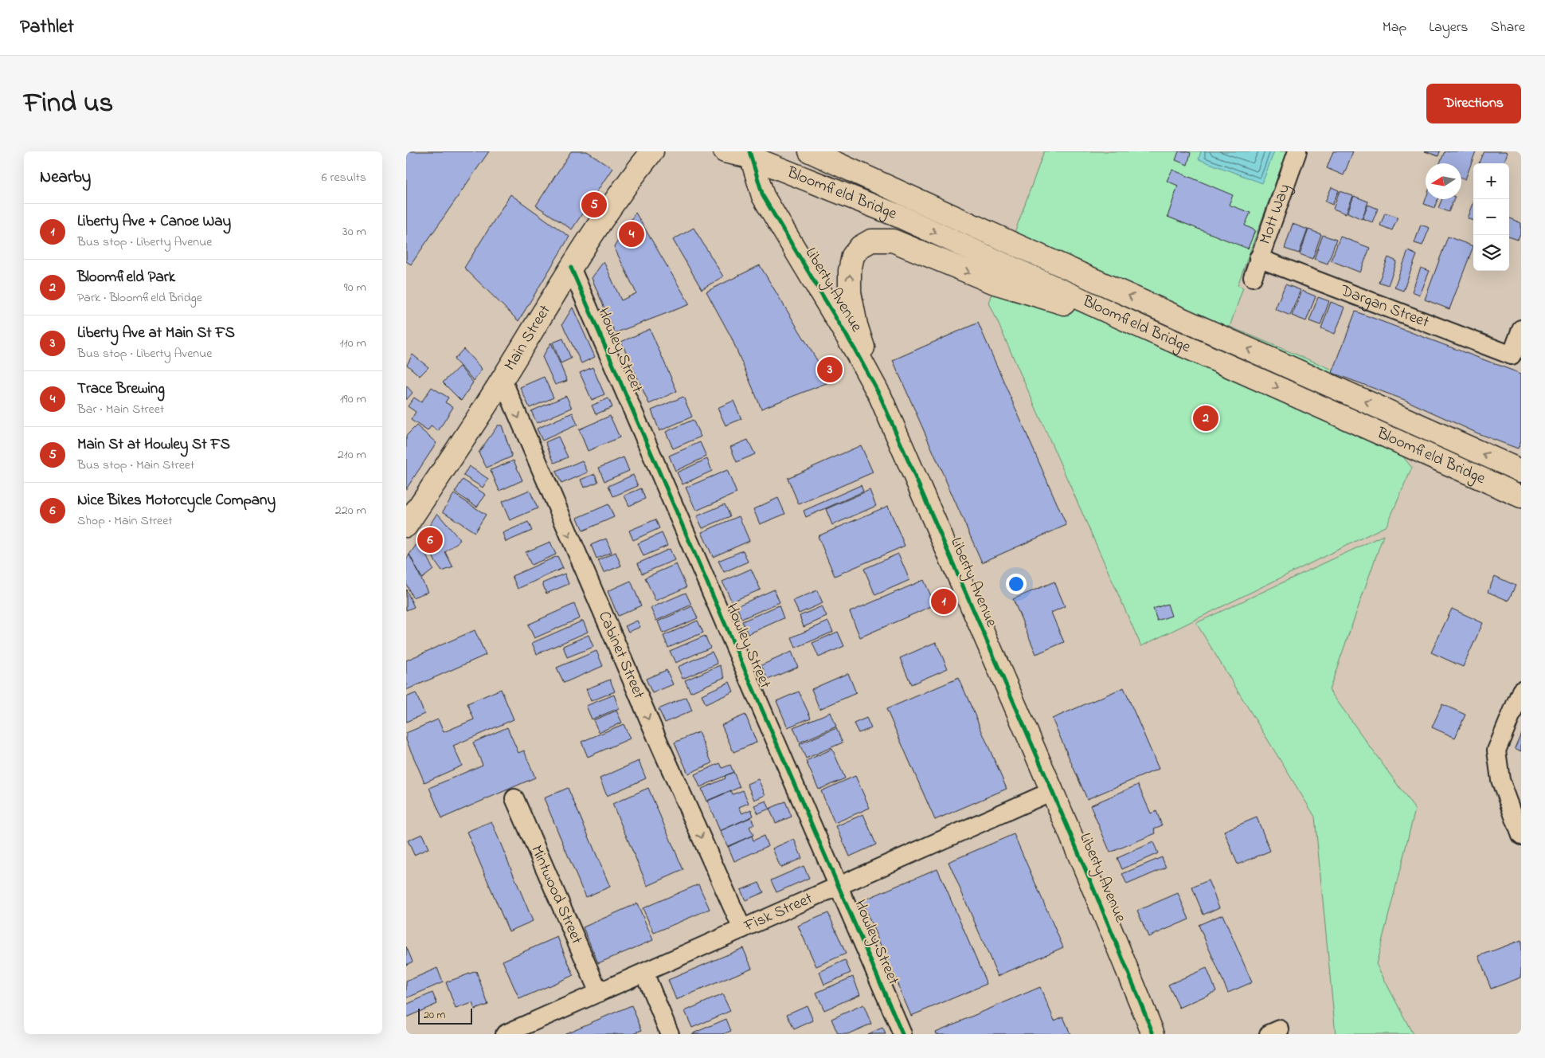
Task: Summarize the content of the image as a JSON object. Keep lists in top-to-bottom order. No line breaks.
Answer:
{"streets":{"main road":["Bloomfield Bridge","Liberty Avenue","Main Street"],"street":["Mott Way","Dargan Street","Howley Street","Cabinet Street","Mintwood Street","Fisk Street"]},"crossings":[["Bloomfield Bridge","Liberty Avenue"],["Mott Way","Dargan Street"],["Liberty Avenue","Fisk Street"],["Main Street","Howley Street"],["Main Street","Cabinet Street"],["Howley Street","Fisk Street"],["Cabinet Street","Fisk Street"],["Mintwood Street","Fisk Street"]],"one_way":["Cabinet Street"],"scale_bar":"20 m","north":"left","page":{"header":"Pathlet","nav":["Map","Layers","Share"],"title":"Find us","buttons":"Directions","heading":["Nearby","6 results"],"map_buttons":["+","−"],"pins":["5","4","3","2","6","1"],"list":[{"mark":"1","name":"Liberty Ave + Canoe Way","note":"Bus stop · Liberty Avenue","value":"30 m"},{"mark":"2","name":"Bloomfield Park","note":"Park · Bloomfield Bridge","value":"90 m"},{"mark":"3","name":"Liberty Ave at Main St FS","note":"Bus stop · Liberty Avenue","value":"110 m"},{"mark":"4","name":"Trace Brewing","note":"Bar · Main Street","value":"190 m"},{"mark":"5","name":"Main St at Howley St FS","note":"Bus stop · Main Street","value":"210 m"},{"mark":"6","name":"Nice Bikes Motorcycle Company","note":"Shop · Main Street","value":"220 m"}],"scale":"20 m"}}
